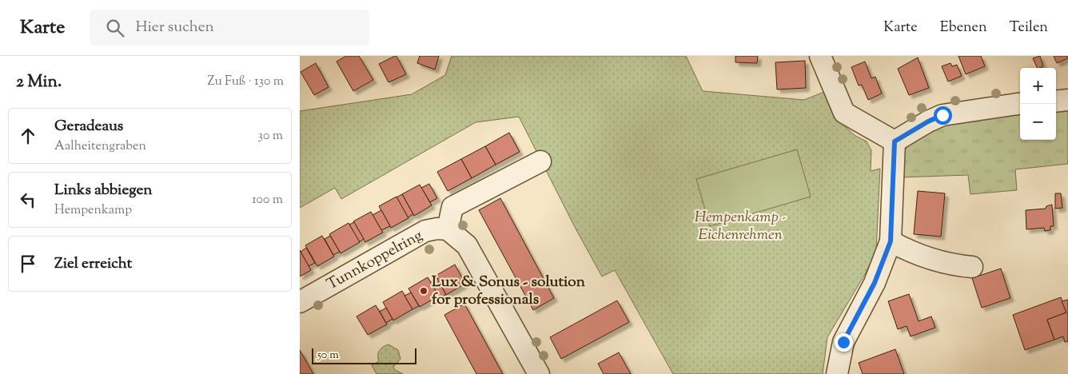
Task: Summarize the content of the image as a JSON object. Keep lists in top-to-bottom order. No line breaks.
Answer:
{"streets":{"street":["Tunnkoppelring"]},"parks":["Hempenkamp - Eichenrehmen"],"places":["Lux & Sonus - solution for professionals"],"scale_bar":"50 m","page":{"header":"Karte","search":"Hier suchen","nav":["Karte","Ebenen","Teilen"],"heading":["2 Min.","Zu Fuß · 130 m"],"map_buttons":["+","−"],"list":[["Geradeaus","Aalheitengraben","30 m"],["Links abbiegen","Hempenkamp","100 m"],"Ziel erreicht"],"scale":"50 m"}}
